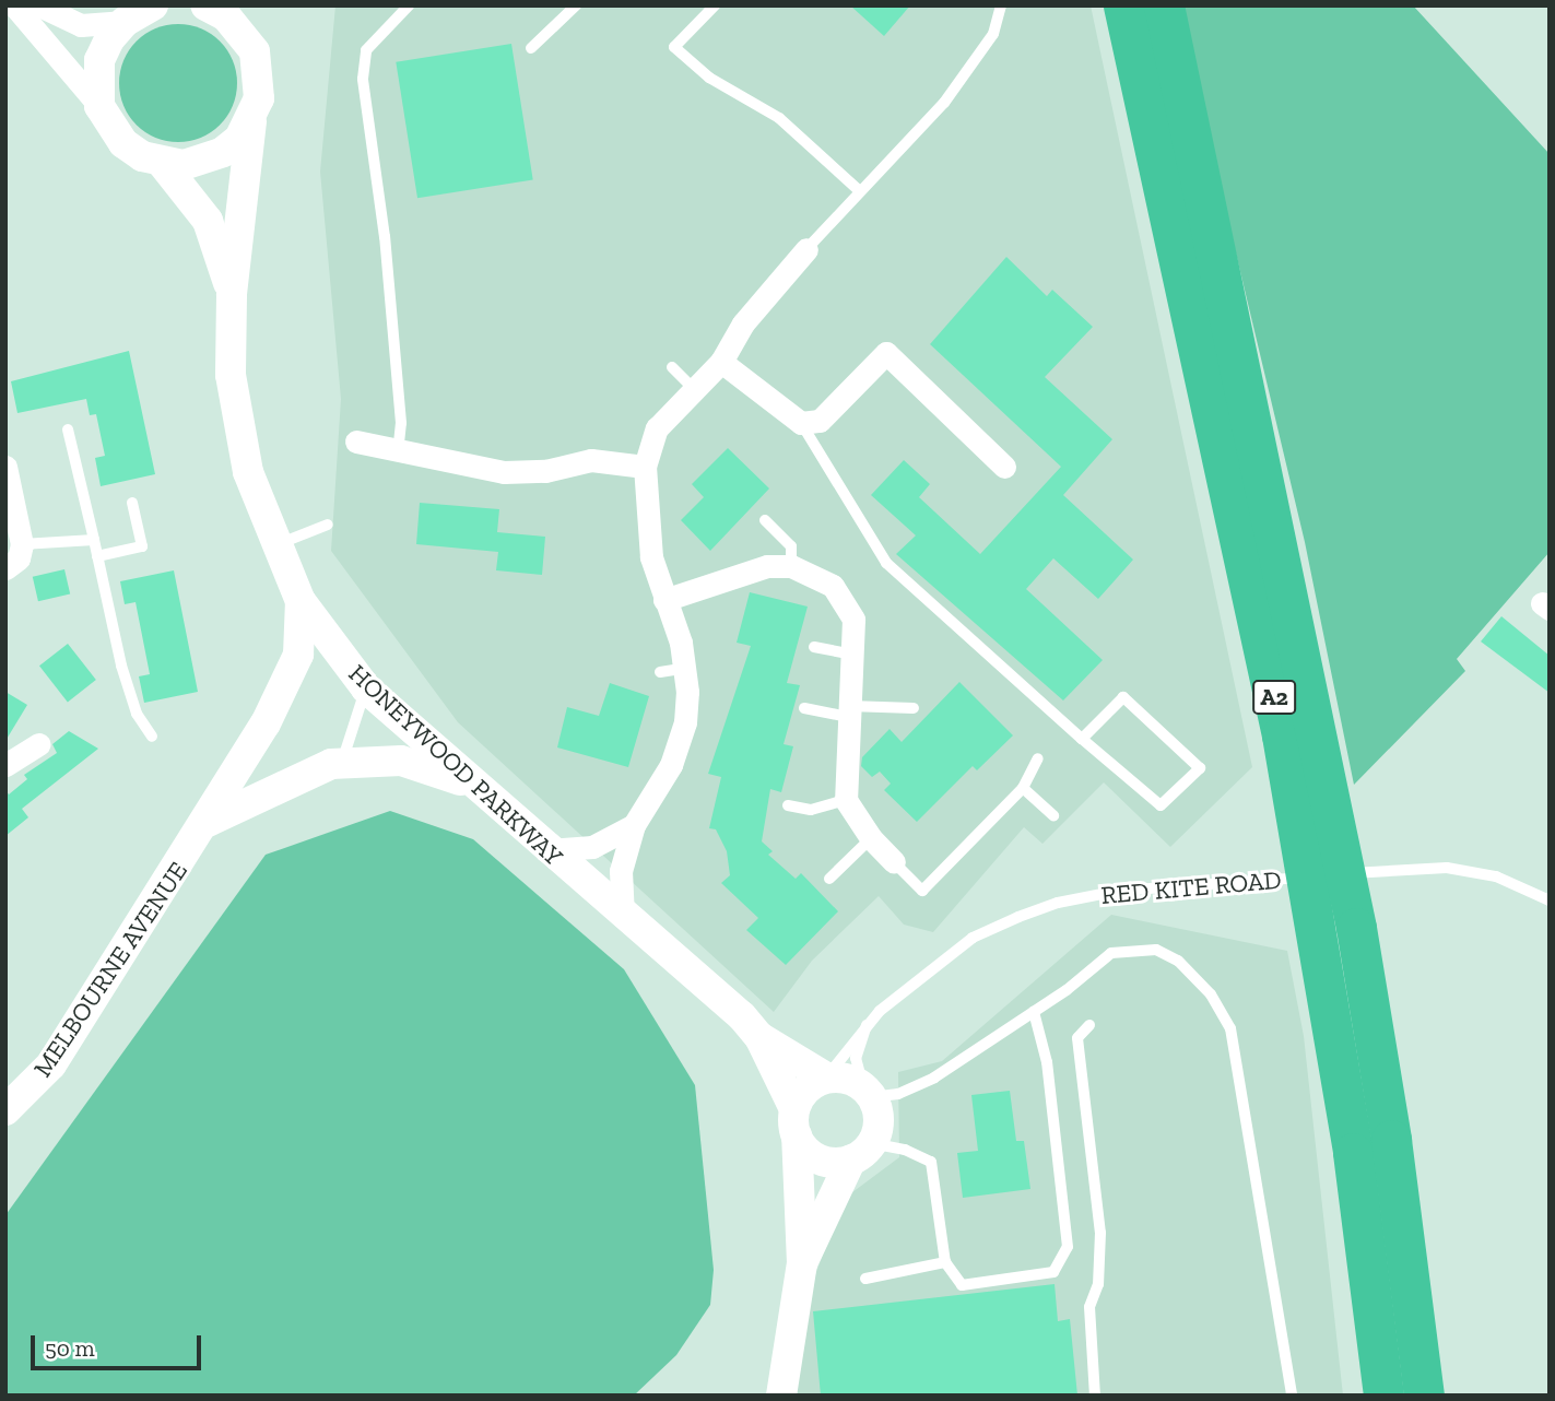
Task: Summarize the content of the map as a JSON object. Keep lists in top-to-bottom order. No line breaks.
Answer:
{"streets":{"highway":["A2"],"street":["HONEYWOOD PARKWAY","MELBOURNE AVENUE"],"lane":["RED KITE ROAD"]},"crossings":[["HONEYWOOD PARKWAY","RED KITE ROAD"],["HONEYWOOD PARKWAY","MELBOURNE AVENUE"]],"scale_bar":"50 m"}
